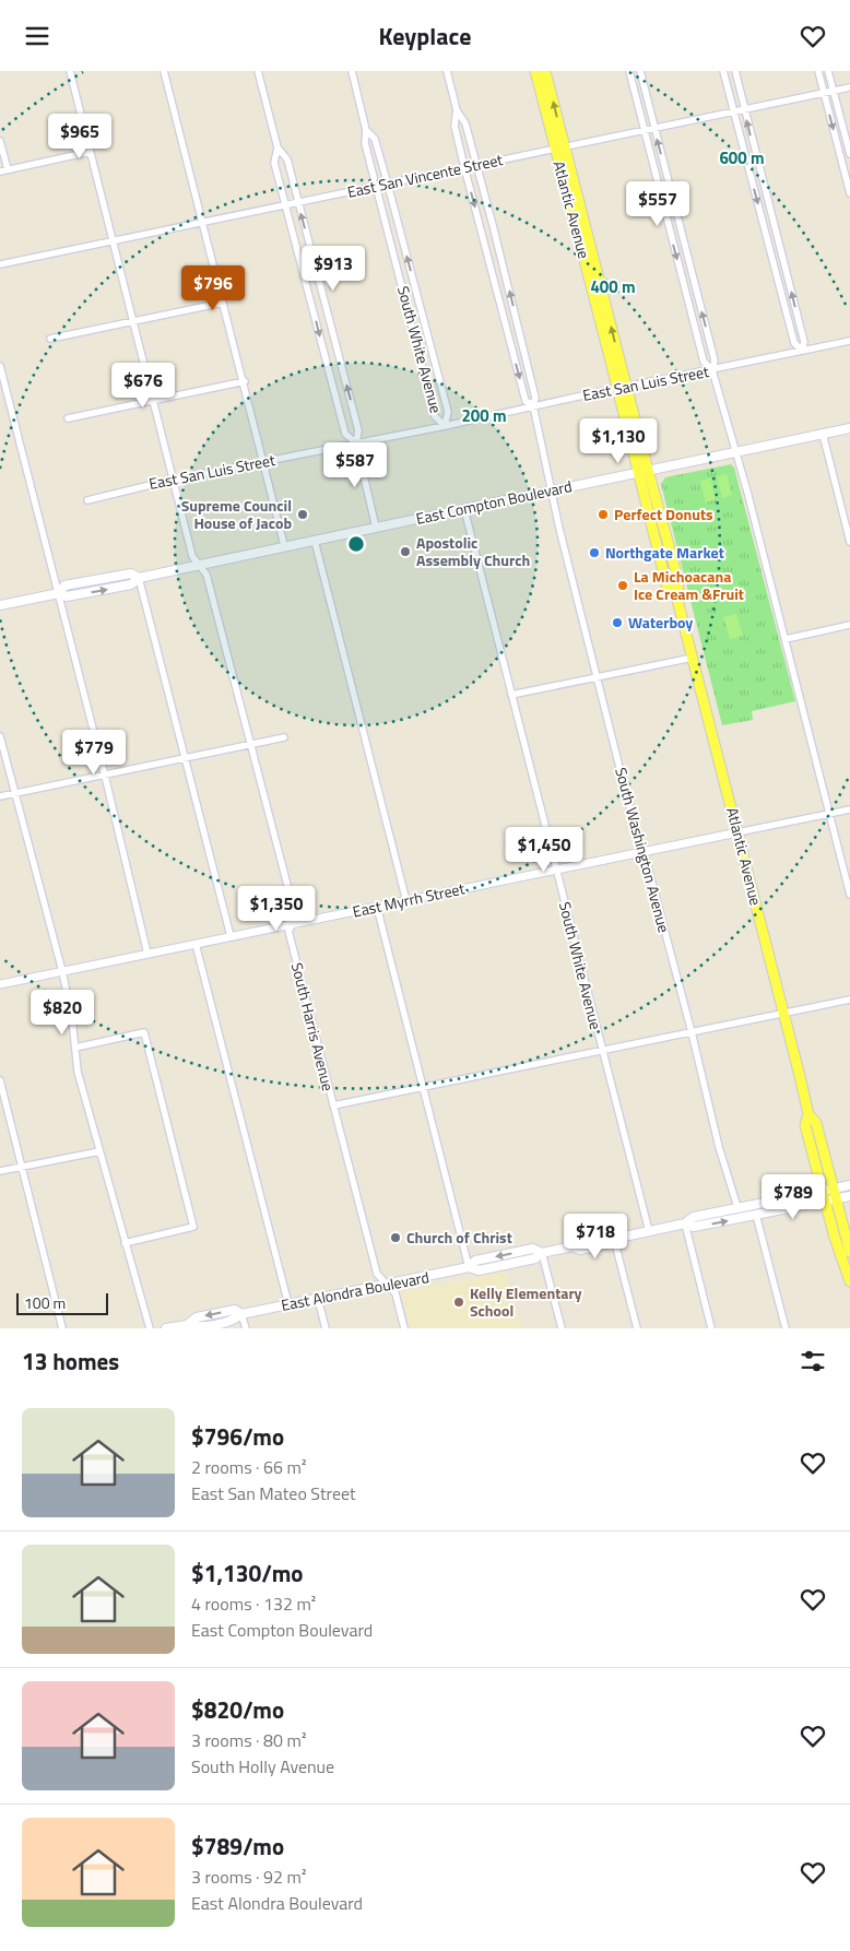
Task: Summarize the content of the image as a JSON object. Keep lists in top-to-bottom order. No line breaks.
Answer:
{"streets":{"main road":["Atlantic Avenue","East Compton Boulevard","East Alondra Boulevard"],"street":["East San Vincente Street","South White Avenue","East San Luis Street","South Washington Avenue","East Myrrh Street","South Harris Avenue"]},"crossings":[["East San Vincente Street","Atlantic Avenue"],["East San Vincente Street","South White Avenue"],["East San Vincente Street","South Harris Avenue"],["Atlantic Avenue","East San Luis Street"],["Atlantic Avenue","East Compton Boulevard"],["Atlantic Avenue","East Myrrh Street"],["Atlantic Avenue","East Alondra Boulevard"],["South White Avenue","East San Luis Street"],["South White Avenue","East Compton Boulevard"],["South White Avenue","East Myrrh Street"],["South White Avenue","East Alondra Boulevard"],["East San Luis Street","South Washington Avenue"],["East San Luis Street","South Harris Avenue"],["East Compton Boulevard","South Washington Avenue"],["East Compton Boulevard","South Harris Avenue"],["South Washington Avenue","East Myrrh Street"],["South Washington Avenue","East Alondra Boulevard"],["East Myrrh Street","South Harris Avenue"],["South Harris Avenue","East Alondra Boulevard"]],"places":["Supreme Council House of Jacob","Perfect Donuts","Apostolic Assembly Church","Northgate Market","La Michoacana Ice Cream &Fruit","Waterboy","Church of Christ","Kelly Elementary School"],"scale_bar":"100 m","page":{"header":"Keyplace","price":["$965","$557","$913","$796","$676","$1,130","$587","$779","$1,450","$1,350","$820","$789","$718"],"scale":"100 m","heading":"13 homes","list":[{"name":"$796/mo","note":"2 rooms · 66 m² · East San Mateo Street"},{"name":"$1,130/mo","note":"4 rooms · 132 m² · East Compton Boulevard"},{"name":"$820/mo","note":"3 rooms · 80 m² · South Holly Avenue"},{"name":"$789/mo","note":"3 rooms · 92 m² · East Alondra Boulevard"}]},"rings":["600 m","400 m","200 m"]}
